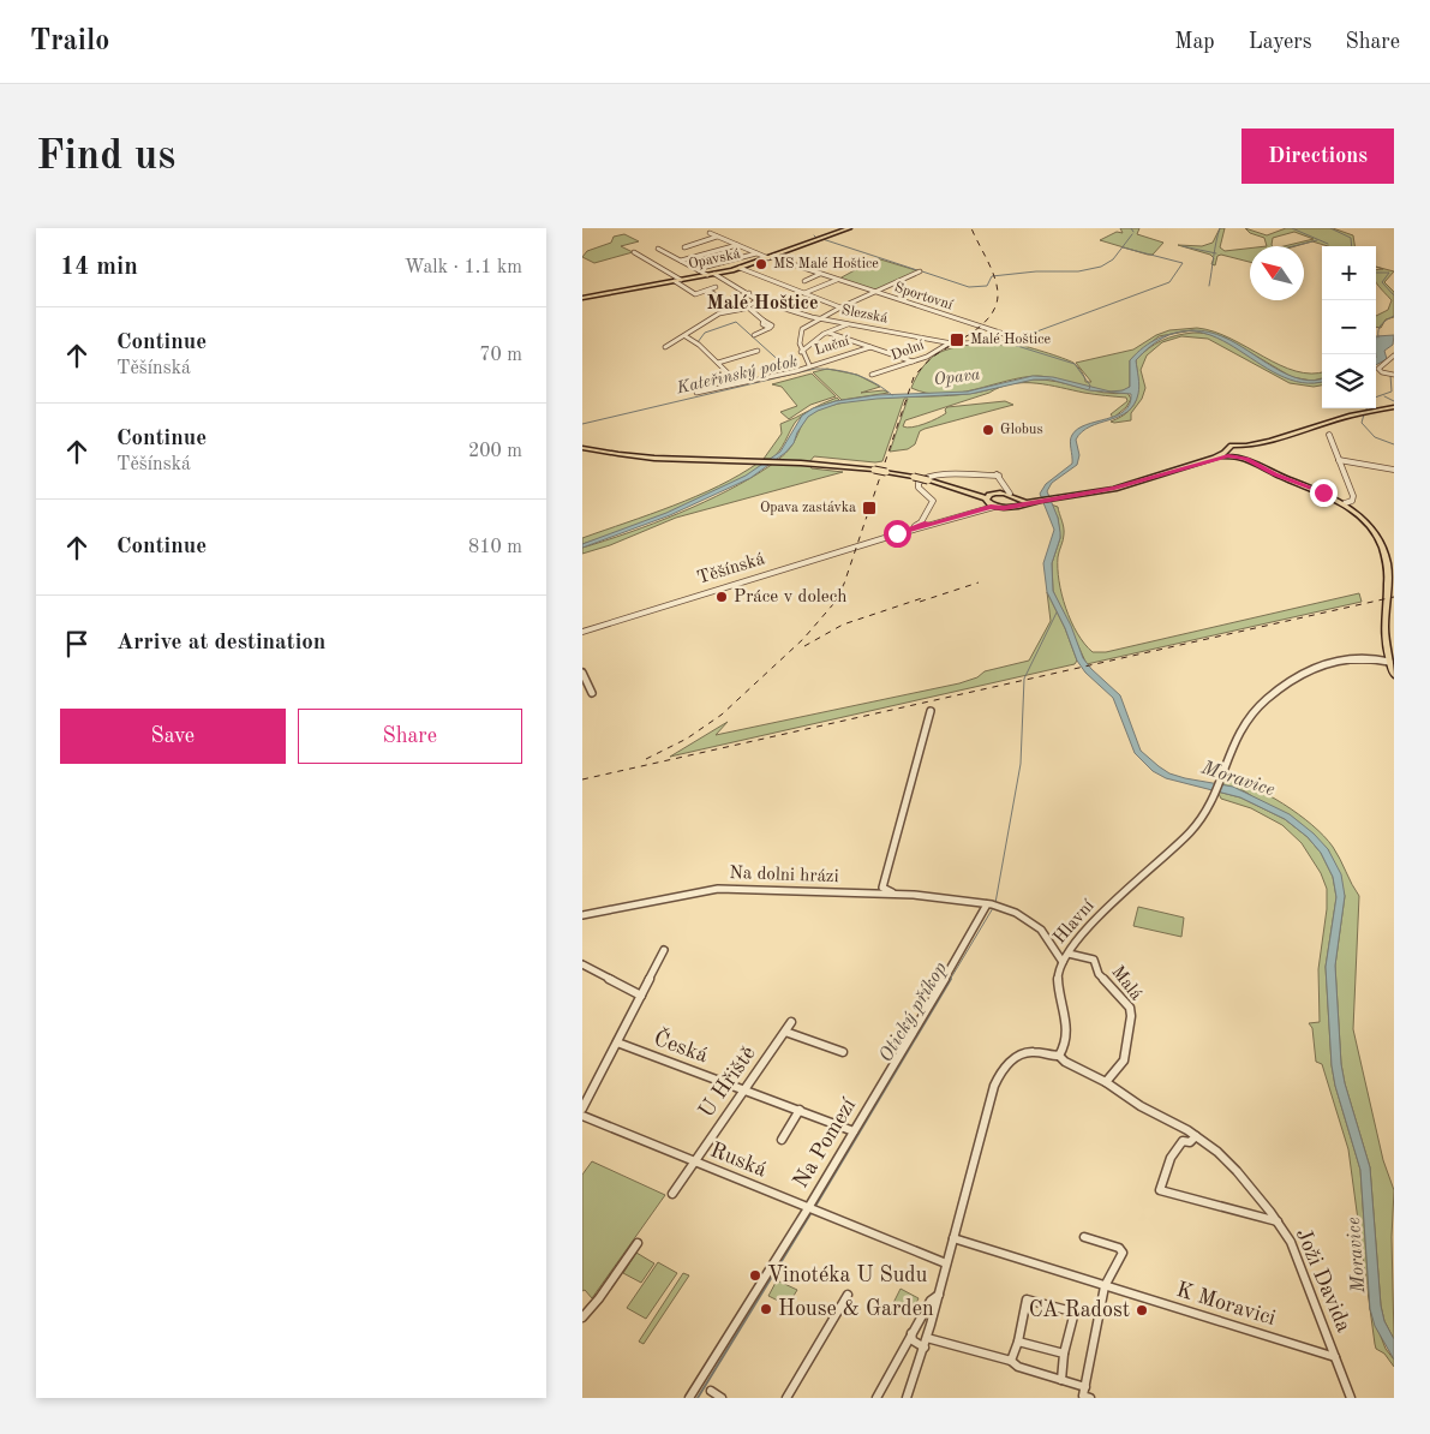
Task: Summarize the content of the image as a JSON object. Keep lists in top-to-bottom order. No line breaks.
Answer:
{"streets":{"main road":["Opavská","Těšínská"],"street":["Sportovní","Slezská","Luční","Dolní","Na dolni hrázi","Hlavní","Malá","Česká","U Hřiště","Na Pomezí","Ruská","Joži Davida","K Moravici"]},"crossings":[["Opavská","Sportovní"],["Opavská","Slezská"],["Sportovní","Slezská"],["Slezská","Dolní"],["Na dolni hrázi","Hlavní"],["Na dolni hrázi","Na Pomezí"],["Hlavní","Malá"],["Hlavní","Joži Davida"],["Malá","Joži Davida"],["Česká","U Hřiště"],["Česká","Na Pomezí"],["U Hřiště","Ruská"],["Na Pomezí","Ruská"],["Joži Davida","K Moravici"]],"districts":["Malé Hoštice"],"water":["Kateřinský potok","Opava","Moravice","Otický příkop"],"places":{"other":["MS Malé Hoštice","Globus","Práce v dolech","Vinotéka U Sudu","House & Garden","CA Radost"],"transit":["Malé Hoštice","Opava zastávka"]},"north":"top left","page":{"header":"Trailo","nav":["Map","Layers","Share"],"buttons":["Directions",["Save","Share"]],"title":"Find us","heading":["14 min","Walk · 1.1 km"],"map_buttons":["+","−"],"list":[["Continue","Těšínská","70 m"],["Continue","Těšínská","200 m"],["Continue","810 m"],"Arrive at destination"]}}
